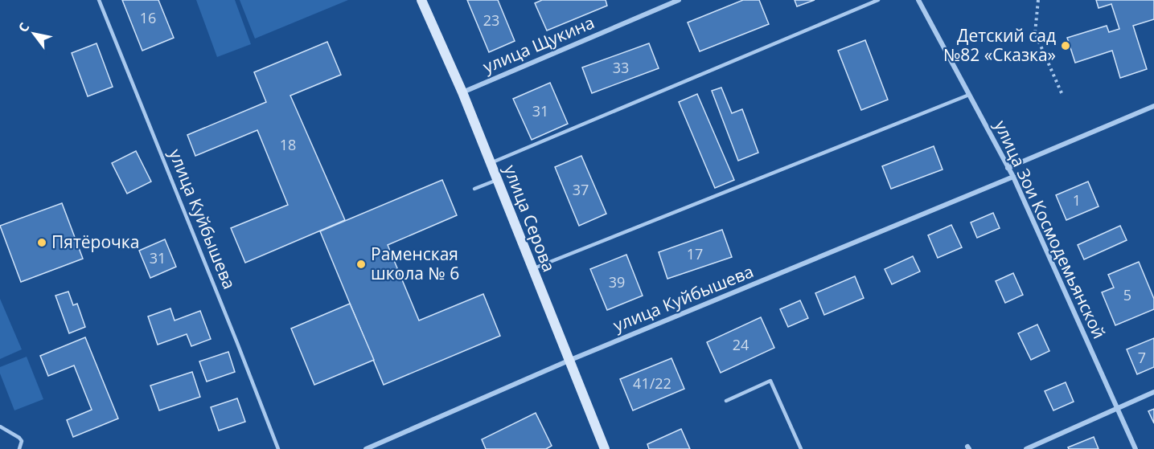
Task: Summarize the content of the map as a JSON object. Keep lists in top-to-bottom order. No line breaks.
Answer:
{"streets":{"street":["улица Щукина","улица Серова","улица Куйбышева","улица Зои Космодемьянской"]},"crossings":[["улица Щукина","улица Серова"],["улица Серова","улица Куйбышева"],["улица Куйбышева","улица Зои Космодемьянской"]],"places":["Детский сад №82 «Сказка»","Пятёрочка","Раменская школа № 6"],"house_numbers":["16","23","33","31","18","37","1","17","31","39","5","24","7","41/22"],"north":"top left"}
